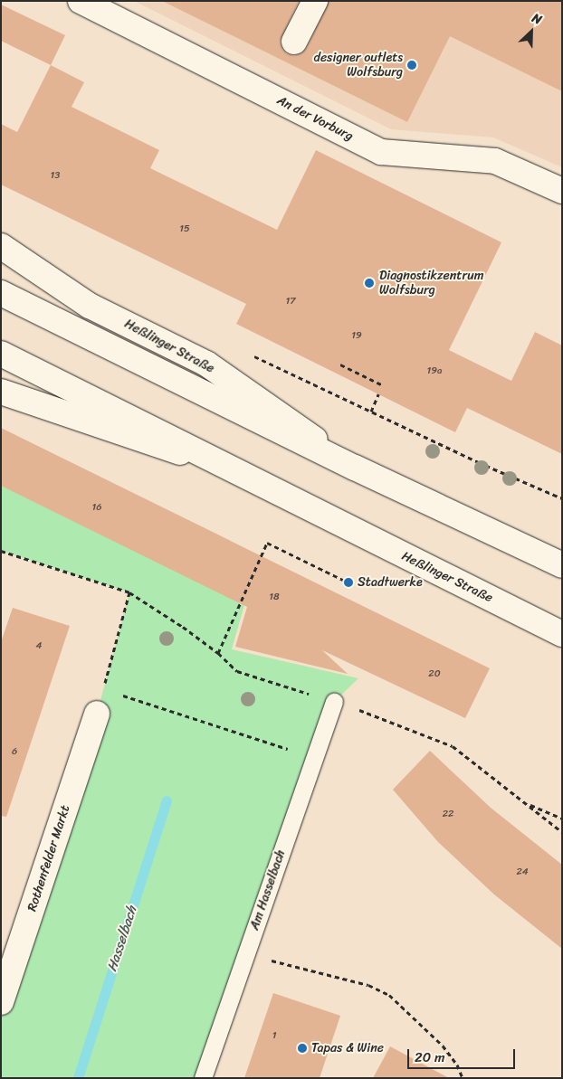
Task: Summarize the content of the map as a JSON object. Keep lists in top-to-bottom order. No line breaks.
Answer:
{"streets":{"street":["An der Vorburg","Heßlinger Straße","Rothenfelder Markt"],"lane":["Am Hasselbach"]},"water":["Hasselbach"],"places":["designer outlets Wolfsburg","Diagnostikzentrum Wolfsburg","Stadtwerke","Tapas & Wine"],"house_numbers":["13","15","17","19","19a","16","18","4","20","6","22","24","1"],"scale_bar":"20 m","north":"top right"}
